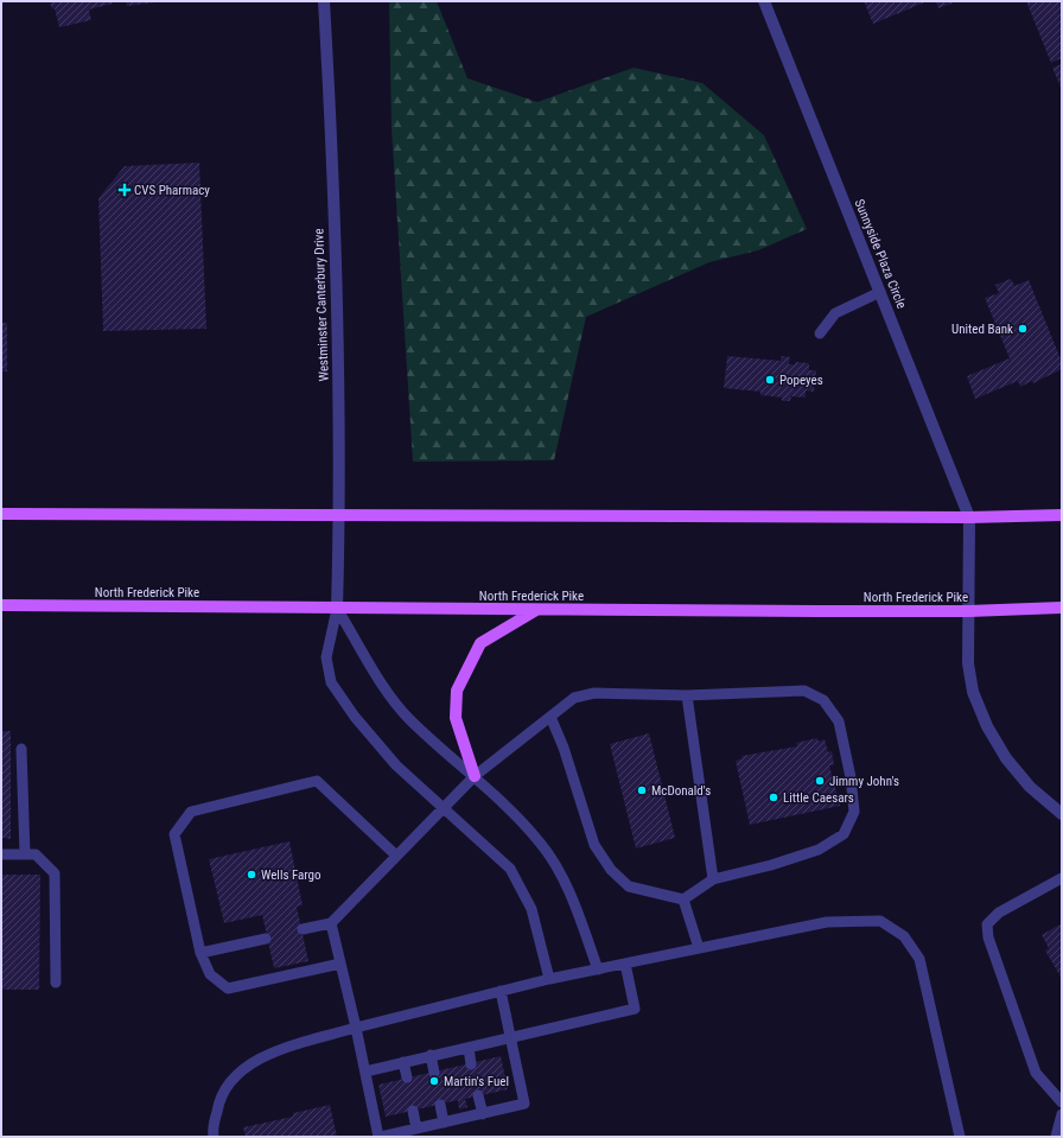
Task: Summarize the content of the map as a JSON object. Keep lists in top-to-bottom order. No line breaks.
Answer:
{"streets":{"main road":["North Frederick Pike"],"street":["Sunnyside Plaza Circle","Westminster Canterbury Drive"]},"crossings":[["Westminster Canterbury Drive","North Frederick Pike"]],"places":{"health":["CVS Pharmacy"],"other":["United Bank","Popeyes","Jimmy John's","McDonald's","Little Caesars","Wells Fargo","Martin's Fuel"]}}
